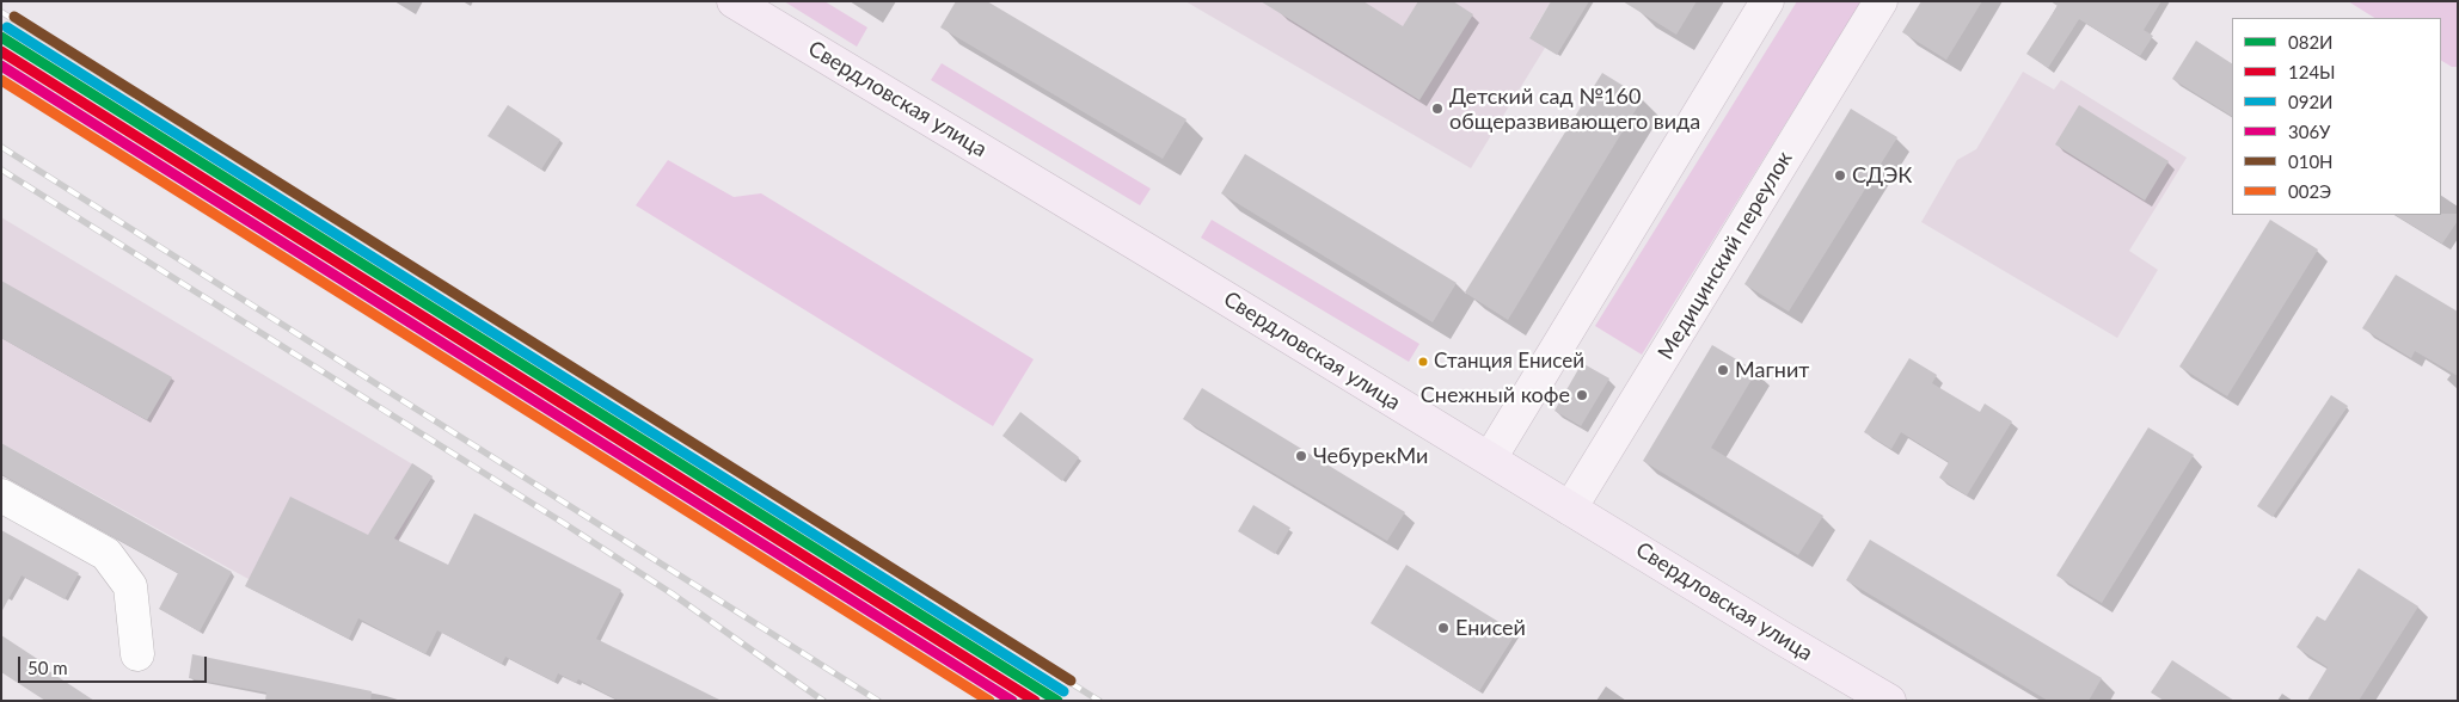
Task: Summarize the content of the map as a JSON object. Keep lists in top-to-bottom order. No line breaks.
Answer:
{"streets":{"highway":["Свердловская улица"],"main road":["Медицинский переулок"]},"crossings":[["Свердловская улица","Медицинский переулок"]],"places":["Детский сад №160 общеразвивающего вида","СДЭК","Станция Енисей","Магнит","Снежный кофе","ЧебурекМи","Енисей"],"lines":["transit line 010Н","transit line 092И","transit line 082И","transit line 124Ы","transit line 306У","transit line 002Э"],"legend":["082И","124Ы","092И","306У","010Н","002Э"],"scale_bar":"50 m"}
